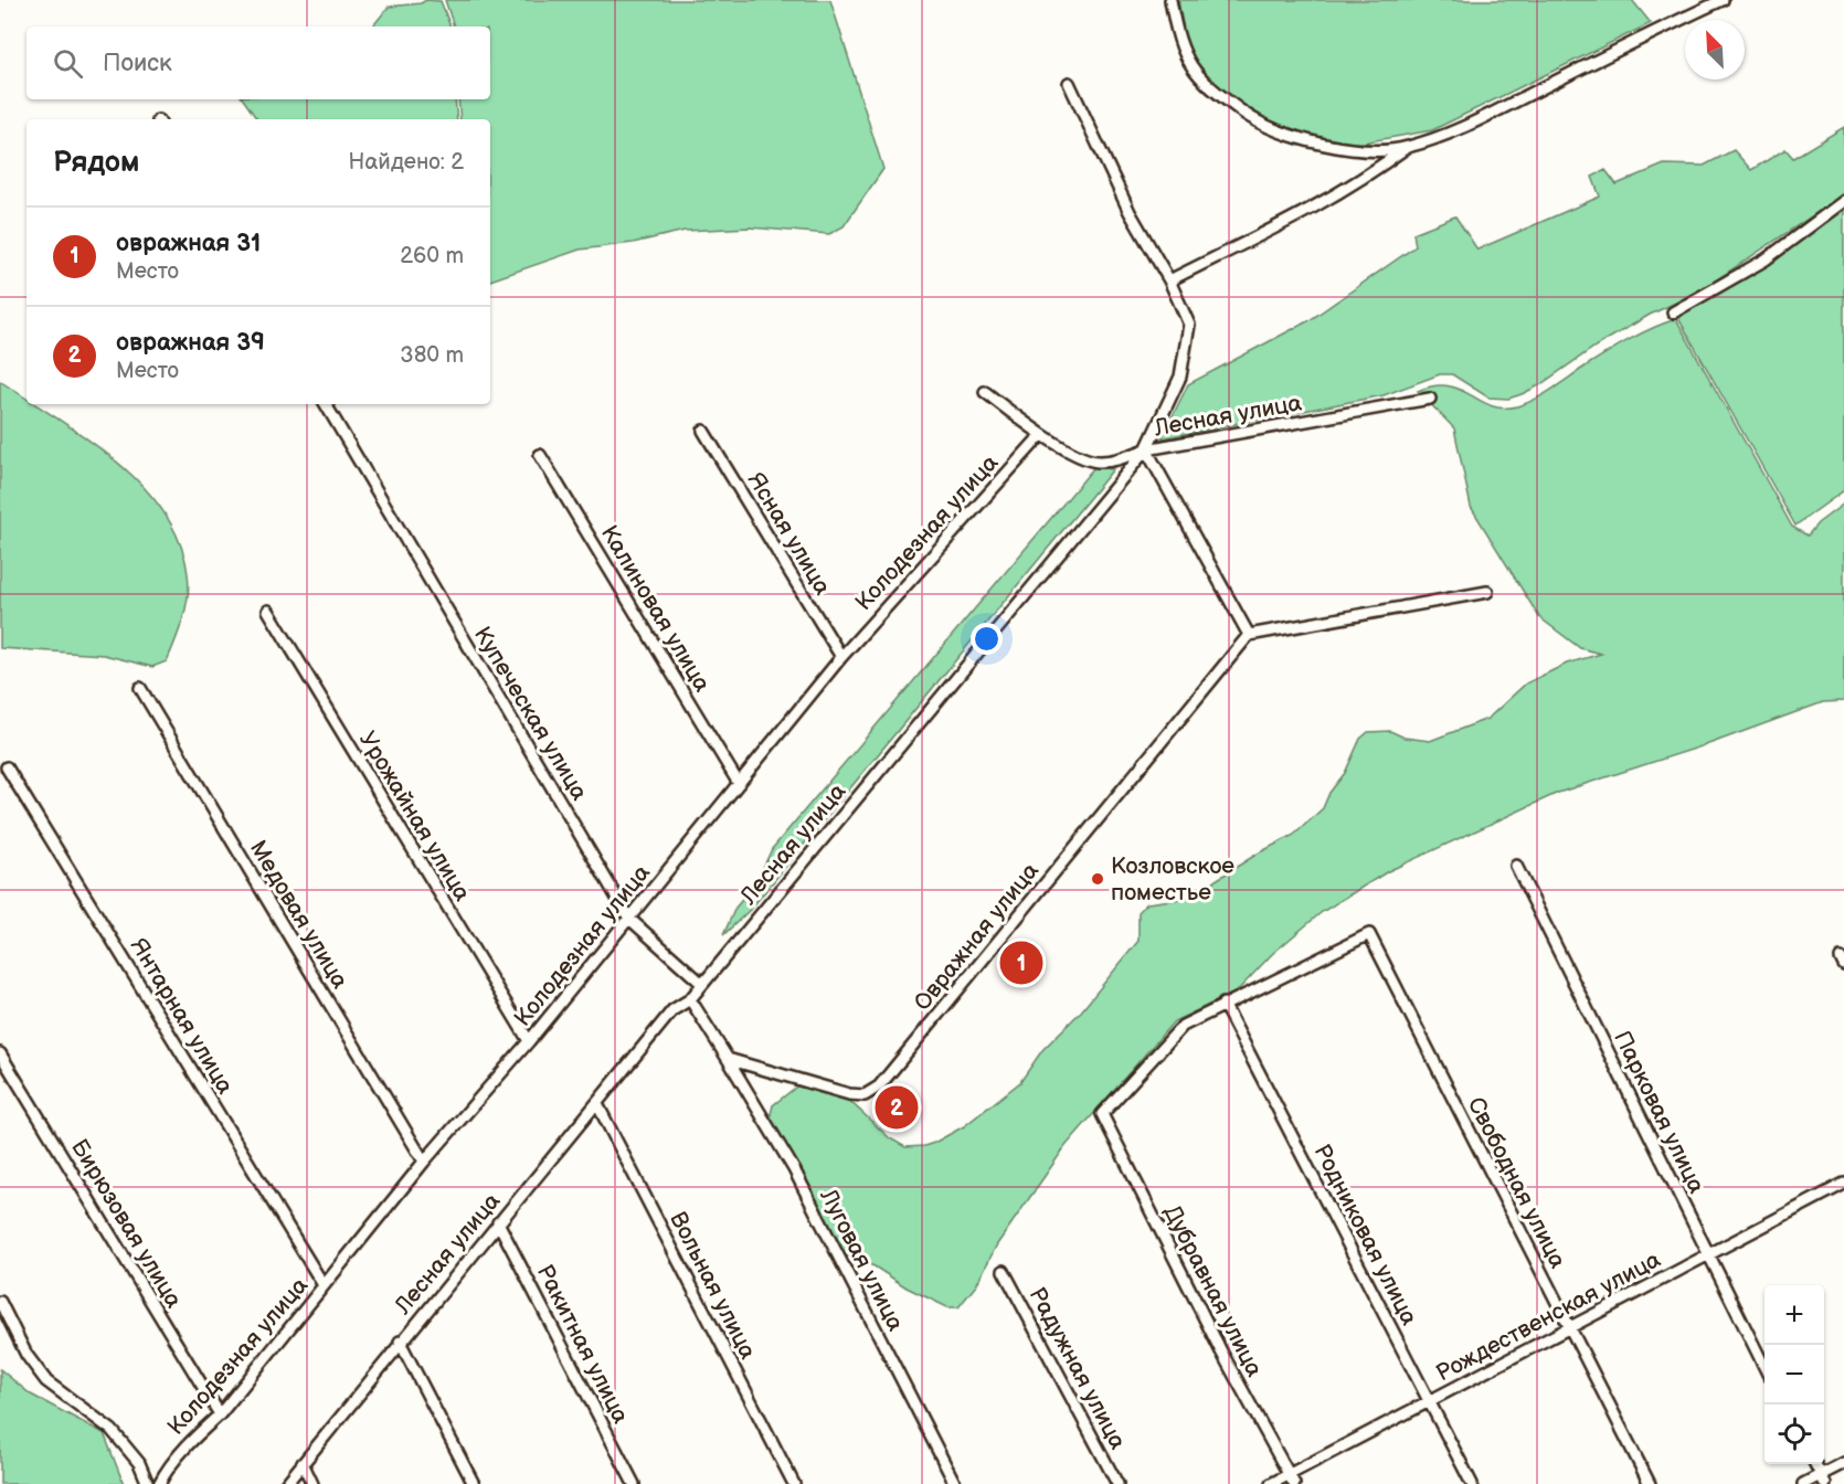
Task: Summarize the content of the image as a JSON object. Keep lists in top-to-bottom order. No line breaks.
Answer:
{"streets":{"street":["Лесная улица","Колодезная улица","Ясная улица","Калиновая улица","Купеческая улица","Урожайная улица","Медовая улица","Овражная улица","Янтарная улица","Парковая улица","Свободная улица","Бирюзовая улица","Родниковая улица","Луговая улица","Вольная улица","Дубравная улица","Рождественская улица","Ракитная улица","Радужная улица"]},"crossings":[["Лесная улица","Купеческая улица"],["Лесная улица","Вольная улица"],["Лесная улица","Ракитная улица"],["Колодезная улица","Ясная улица"],["Колодезная улица","Калиновая улица"],["Колодезная улица","Купеческая улица"],["Колодезная улица","Урожайная улица"],["Колодезная улица","Медовая улица"],["Колодезная улица","Янтарная улица"],["Колодезная улица","Бирюзовая улица"],["Овражная улица","Луговая улица"],["Парковая улица","Рождественская улица"],["Свободная улица","Родниковая улица"],["Свободная улица","Дубравная улица"],["Свободная улица","Рождественская улица"],["Родниковая улица","Дубравная улица"],["Родниковая улица","Рождественская улица"],["Дубравная улица","Рождественская улица"]],"places":["Козловское поместье"],"north":"top left","page":{"search":"Поиск","heading":["Рядом","Найдено: 2"],"list":[{"mark":"1","name":"овражная 31","note":"Место","value":"260 m"},{"mark":"2","name":"овражная 39","note":"Место","value":"380 m"}],"pins":["1","2"],"map_buttons":["+","−"]}}
